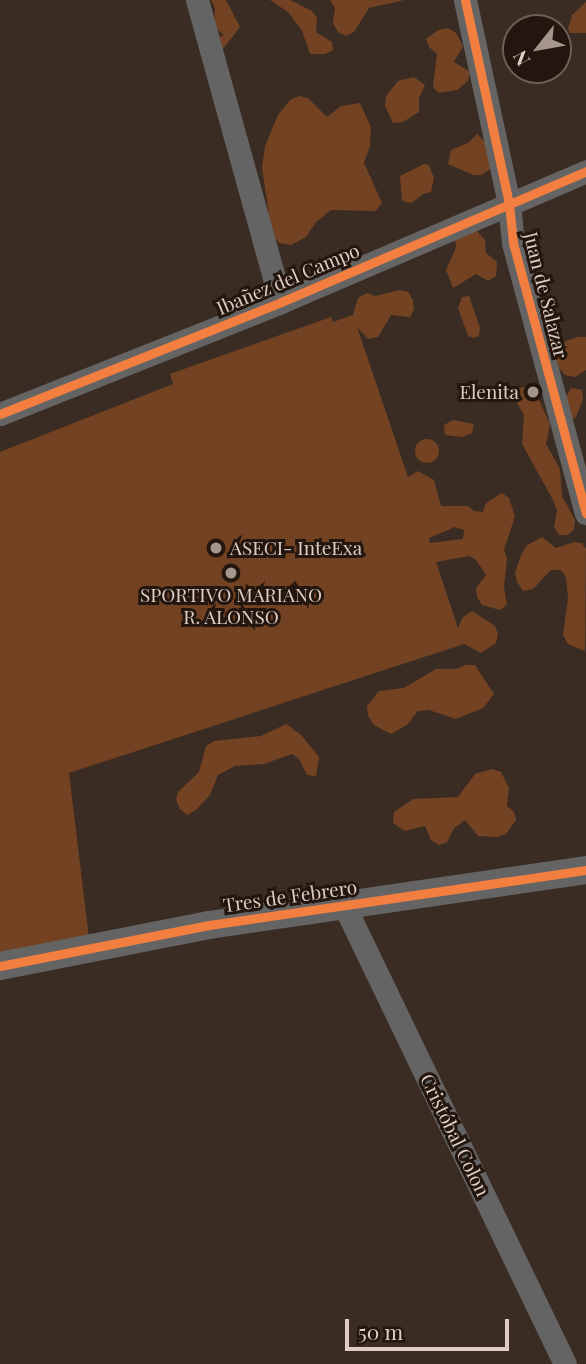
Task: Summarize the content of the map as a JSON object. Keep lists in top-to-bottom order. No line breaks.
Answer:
{"streets":{"street":["Ibañez del Campo","Juan de Salazar","Tres de Febrero","Cristóbal Colon"]},"crossings":[["Ibañez del Campo","Juan de Salazar"],["Tres de Febrero","Cristóbal Colon"]],"places":["Elenita","ASECI- InteExa","SPORTIVO MARIANO R. ALONSO"],"scale_bar":"50 m","north":"bottom left"}
